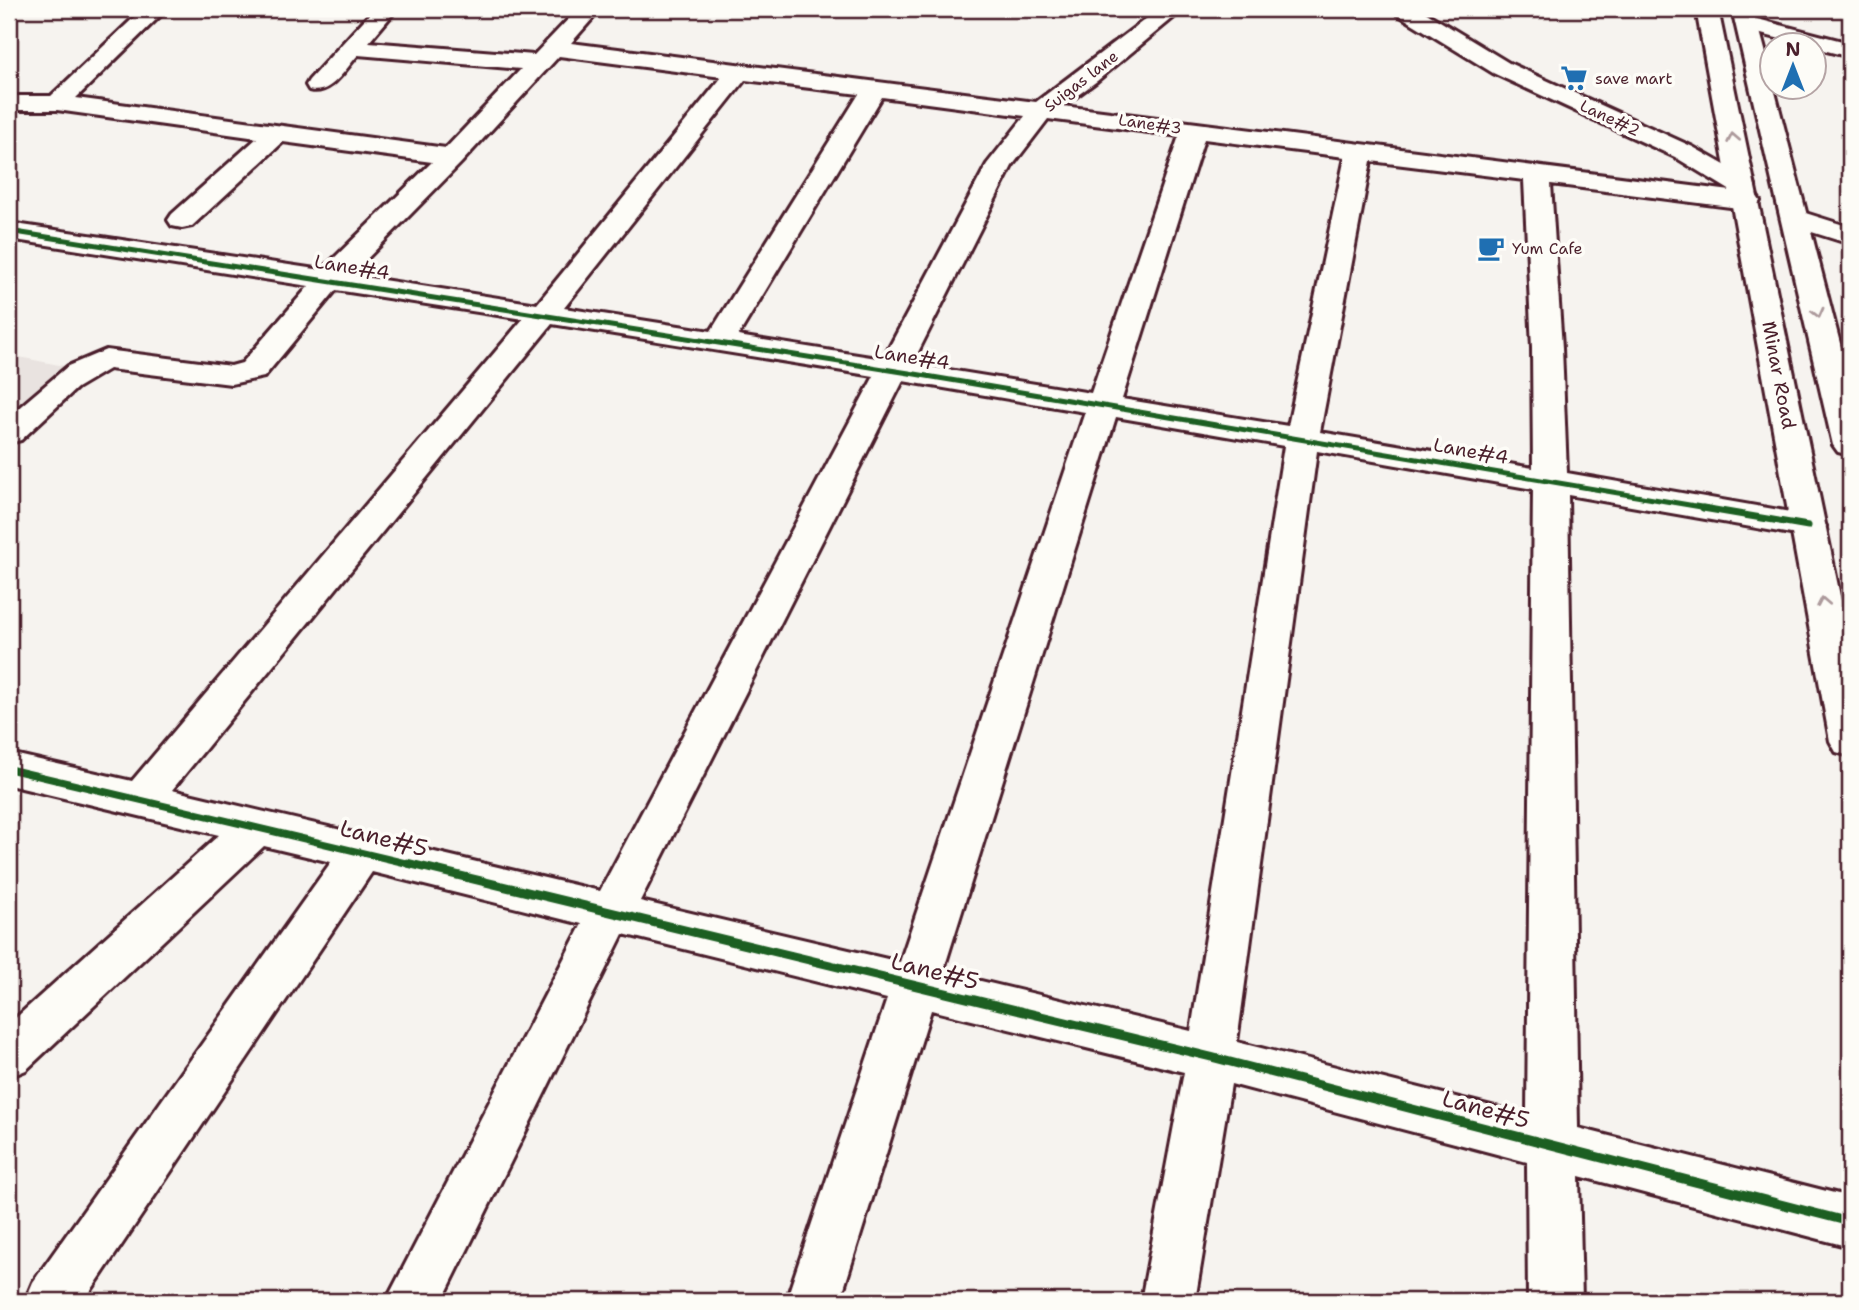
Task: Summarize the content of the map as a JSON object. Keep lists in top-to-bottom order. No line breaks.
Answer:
{"streets":{"street":["Suigas lane","Lane#2","Lane#3","Lane#4","Minar Road","Lane#5"]},"crossings":[["Suigas lane","Lane#3"],["Suigas lane","Lane#4"],["Suigas lane","Lane#5"],["Lane#2","Lane#3"],["Lane#2","Minar Road"],["Lane#3","Minar Road"],["Lane#4","Minar Road"]],"places":{"supermarket":["save mart"],"cafe":["Yum Cafe"]},"north":"top"}
